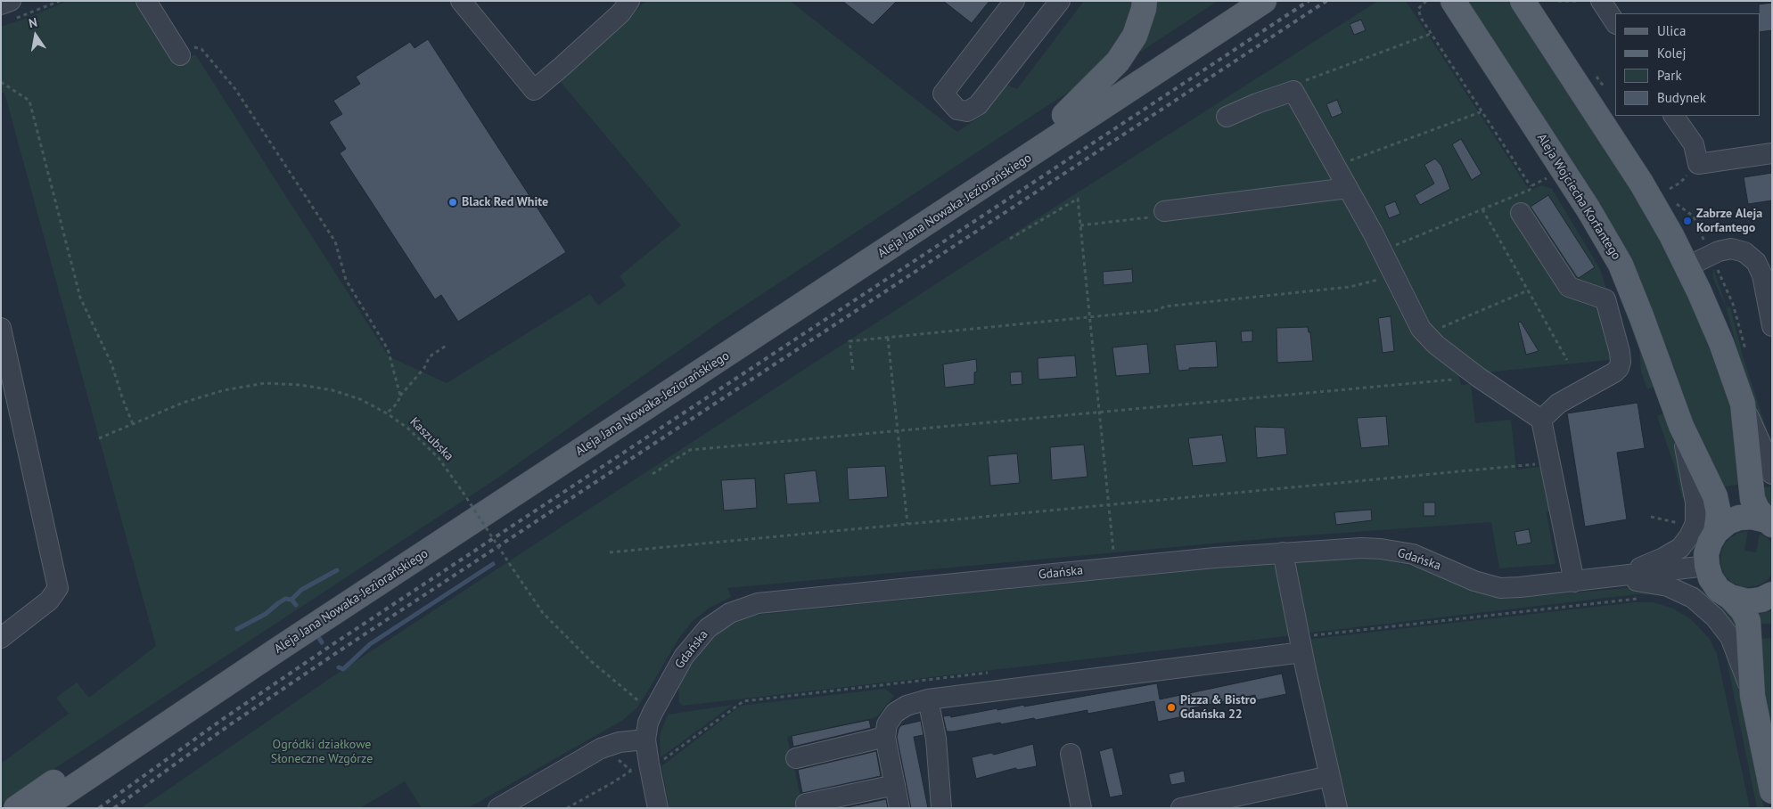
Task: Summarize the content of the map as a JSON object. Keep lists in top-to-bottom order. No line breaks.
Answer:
{"streets":{"main road":["Aleja Wojciecha Korfantego","Aleja Jana Nowaka-Jeziorańskiego"],"street":["Gdańska"],"path":["Kaszubska"]},"crossings":[["Kaszubska","Gdańska"]],"parks":["Ogródki działkowe Słoneczne Wzgórze"],"places":["Black Red White","Zabrze Aleja Korfantego","Pizza & Bistro Gdańska 22"],"legend":["Ulica","Kolej","Park","Budynek"],"north":"top"}
